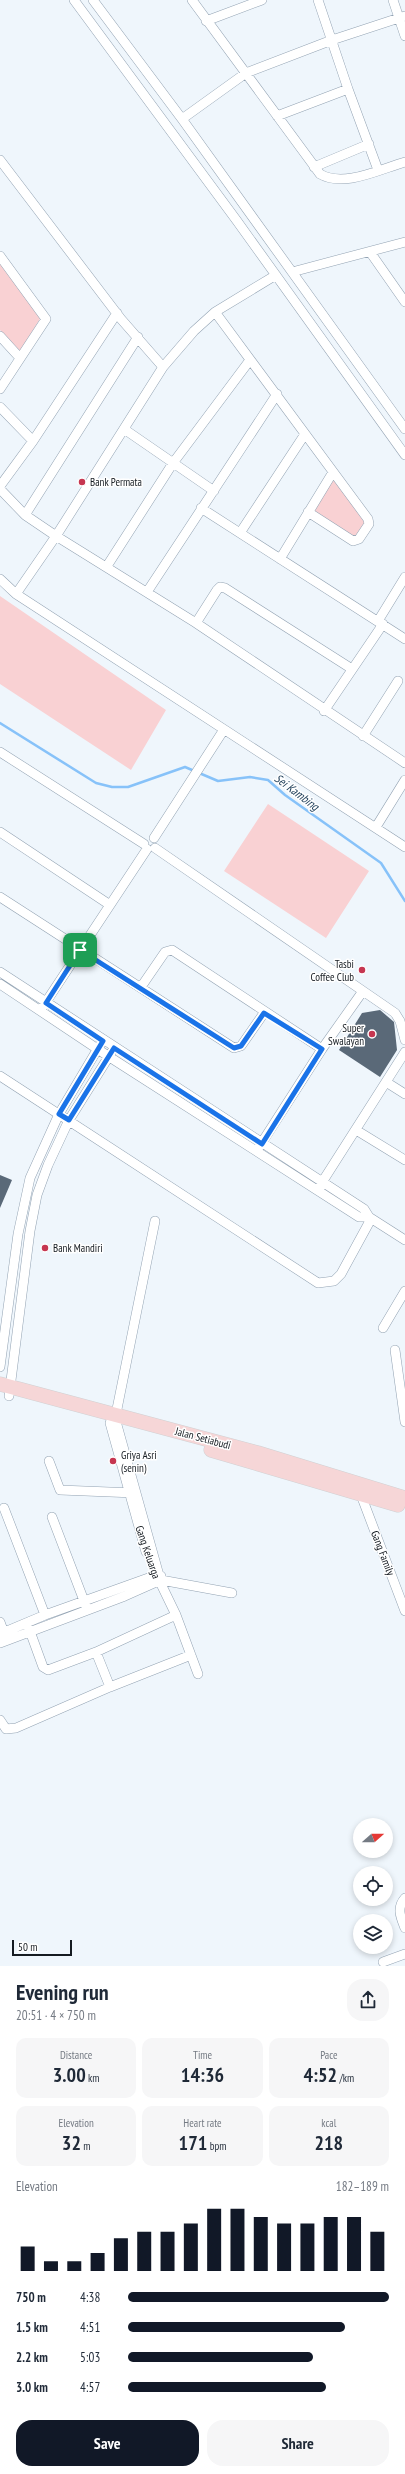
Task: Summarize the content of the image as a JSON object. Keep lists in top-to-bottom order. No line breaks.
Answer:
{"streets":{"main road":["Jalan Setiabudi"],"street":["Gang Keluarga","Gang Family"]},"crossings":[["Jalan Setiabudi","Gang Keluarga"],["Jalan Setiabudi","Gang Family"]],"water":["Sei Kambing"],"places":["Bank Permata","Tasbi Coffee Club","Super Swalayan","Bank Mandiri","Griya Asri (senin)"],"scale_bar":"50 m","north":"right","page":{"scale":"50 m","heading":["Evening run","20:51 · 4 × 750 m"],"stats":[["Distance","3.00 km"],["Time","14:36"],["Pace","4:52 /km"],["Elevation","32 m"],["Heart rate","171 bpm"],["kcal","218"]],"chart":["Elevation","182–189 m"],"list":[{"name":"750 m","note":"4:38"},{"name":"1.5 km","note":"4:51"},{"name":"2.2 km","note":"5:03"},{"name":"3.0 km","note":"4:57"}],"buttons":["Save","Share"]}}
